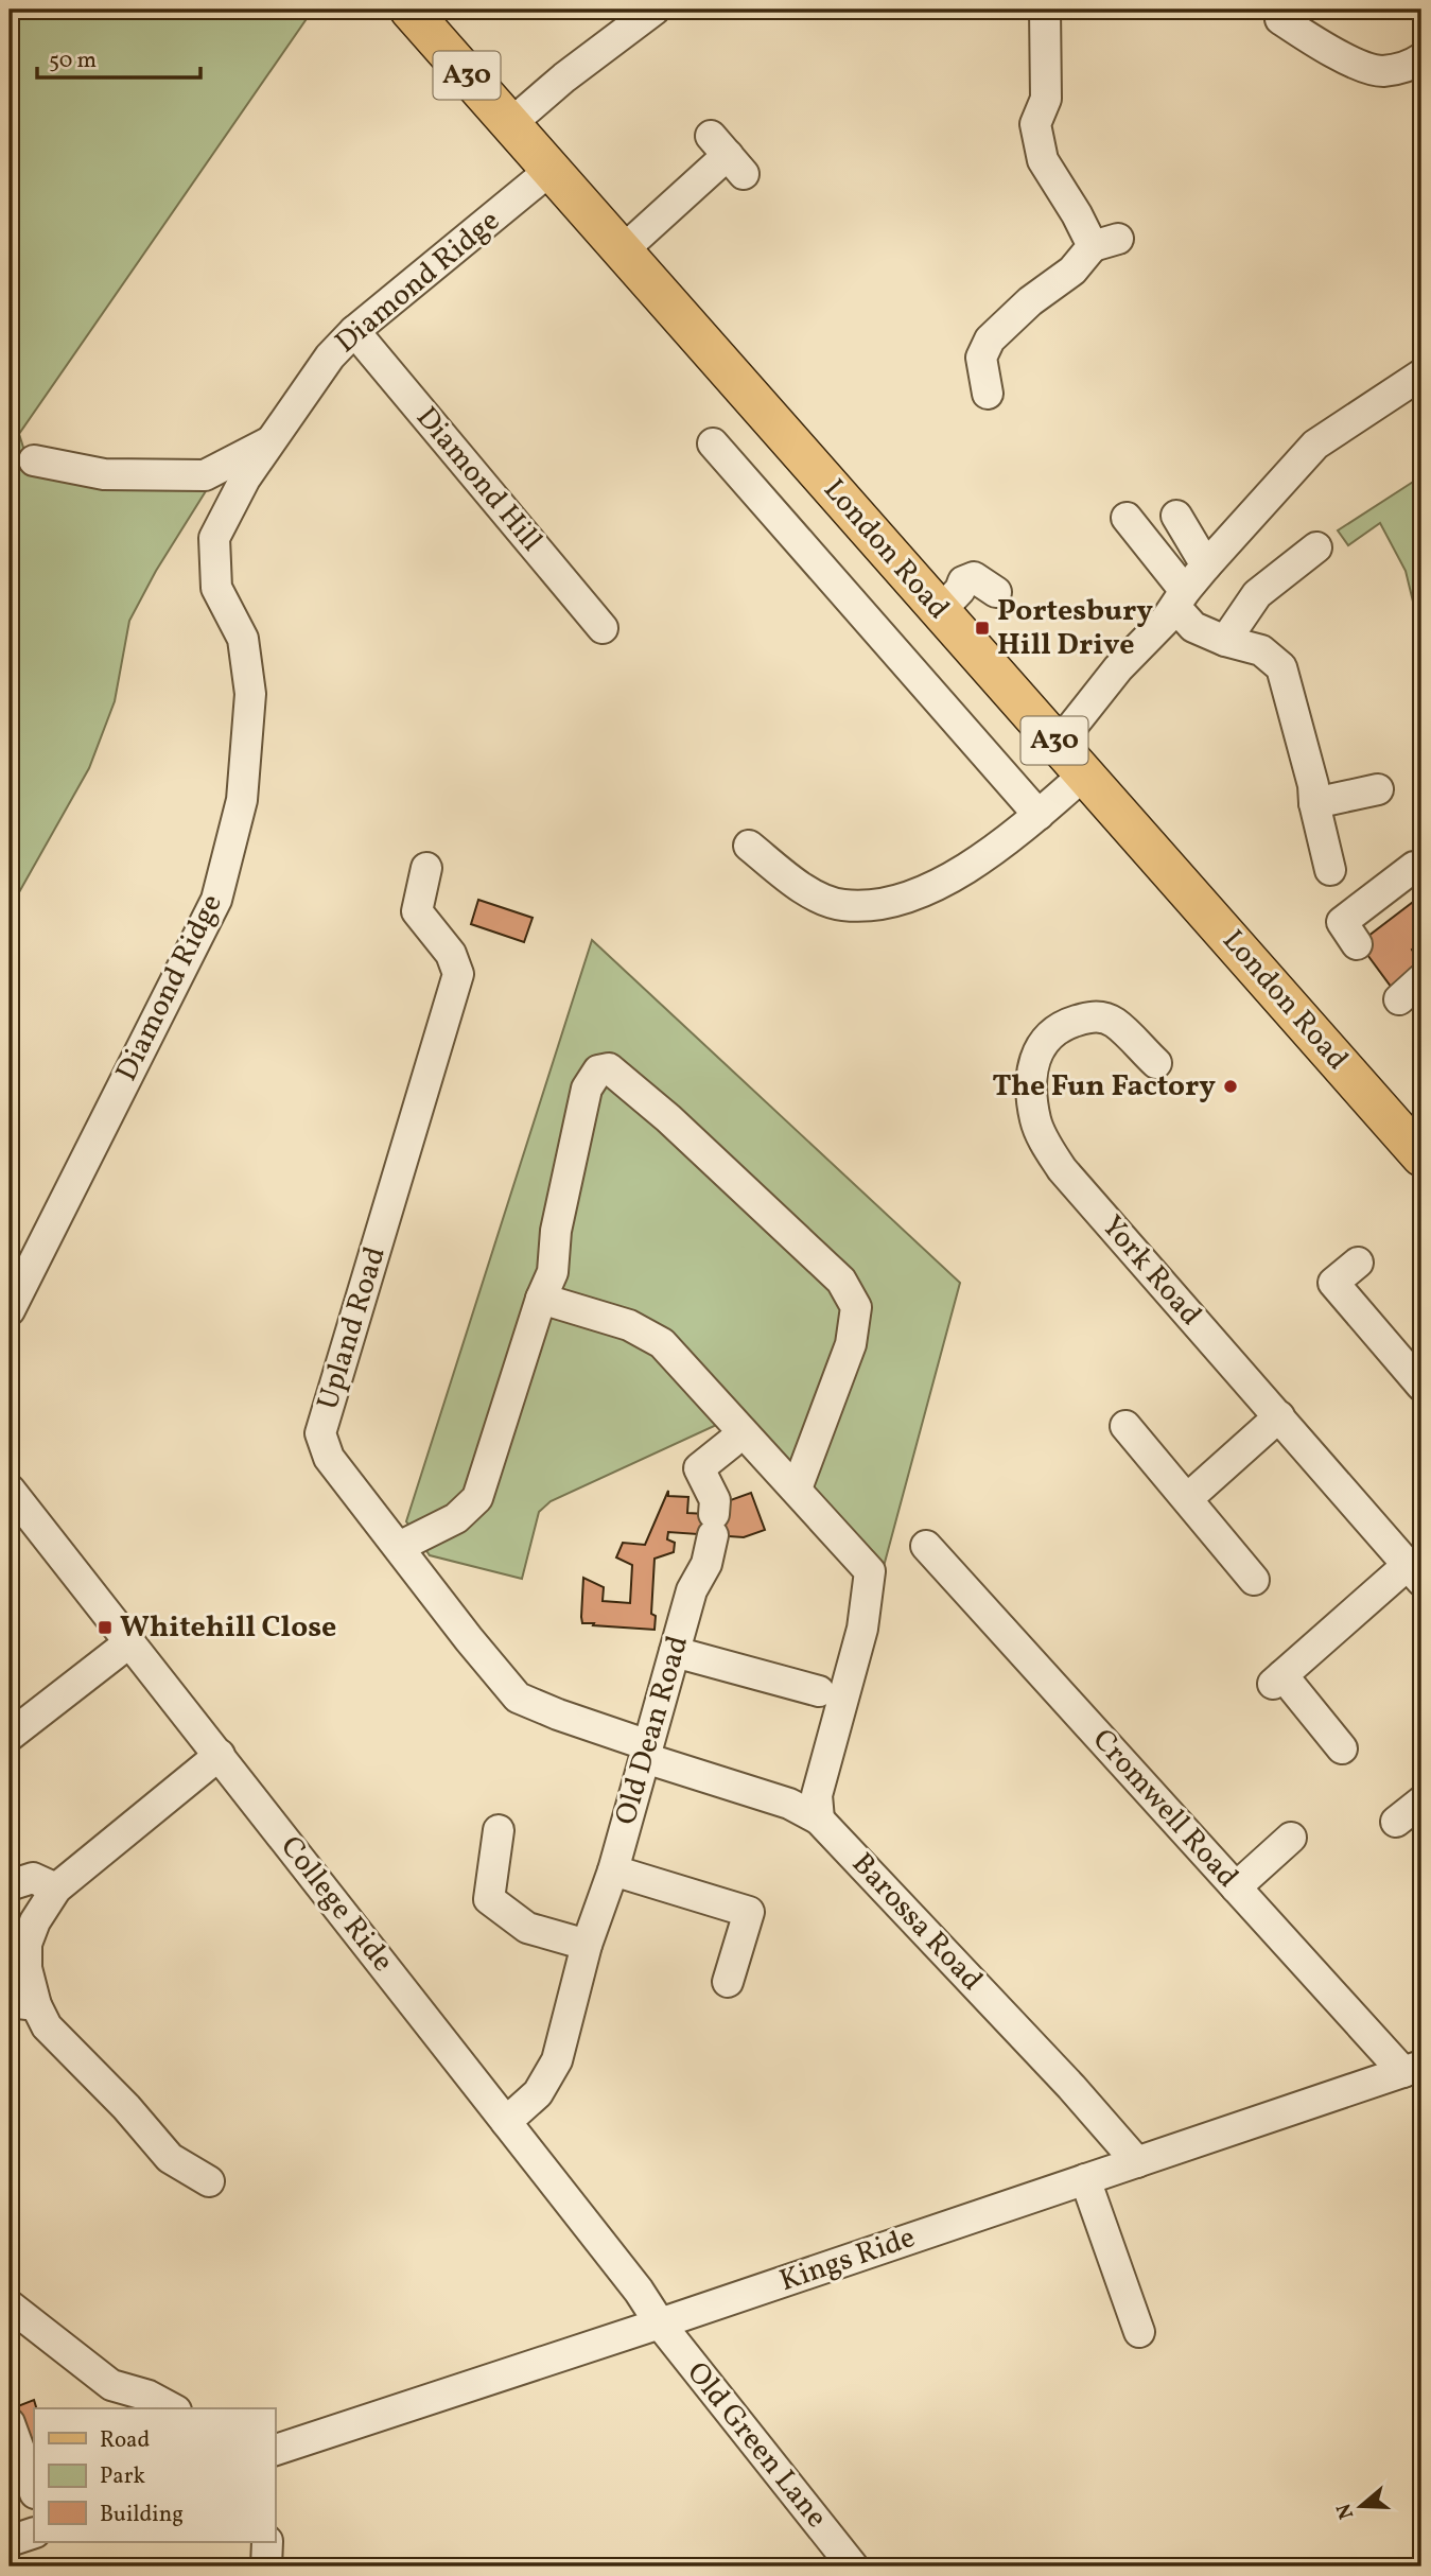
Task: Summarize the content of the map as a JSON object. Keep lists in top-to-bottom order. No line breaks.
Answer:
{"streets":{"main road":["A30","London Road"],"street":["Diamond Ridge","Diamond Hill","York Road","Upland Road","Old Dean Road","Cromwell Road","College Ride","Barossa Road","Kings Ride","Old Green Lane"]},"crossings":[["Diamond Ridge","Diamond Hill"],["Diamond Ridge","London Road"],["Upland Road","Old Dean Road"],["Upland Road","Barossa Road"],["Old Dean Road","College Ride"],["Old Dean Road","Barossa Road"],["Cromwell Road","Kings Ride"],["College Ride","Kings Ride"],["College Ride","Old Green Lane"],["Barossa Road","Kings Ride"],["Kings Ride","Old Green Lane"]],"places":{"transit":["Portesbury Hill Drive","Whitehill Close"],"other":["The Fun Factory"]},"legend":["Road","Park","Building"],"scale_bar":"50 m","north":"left"}
